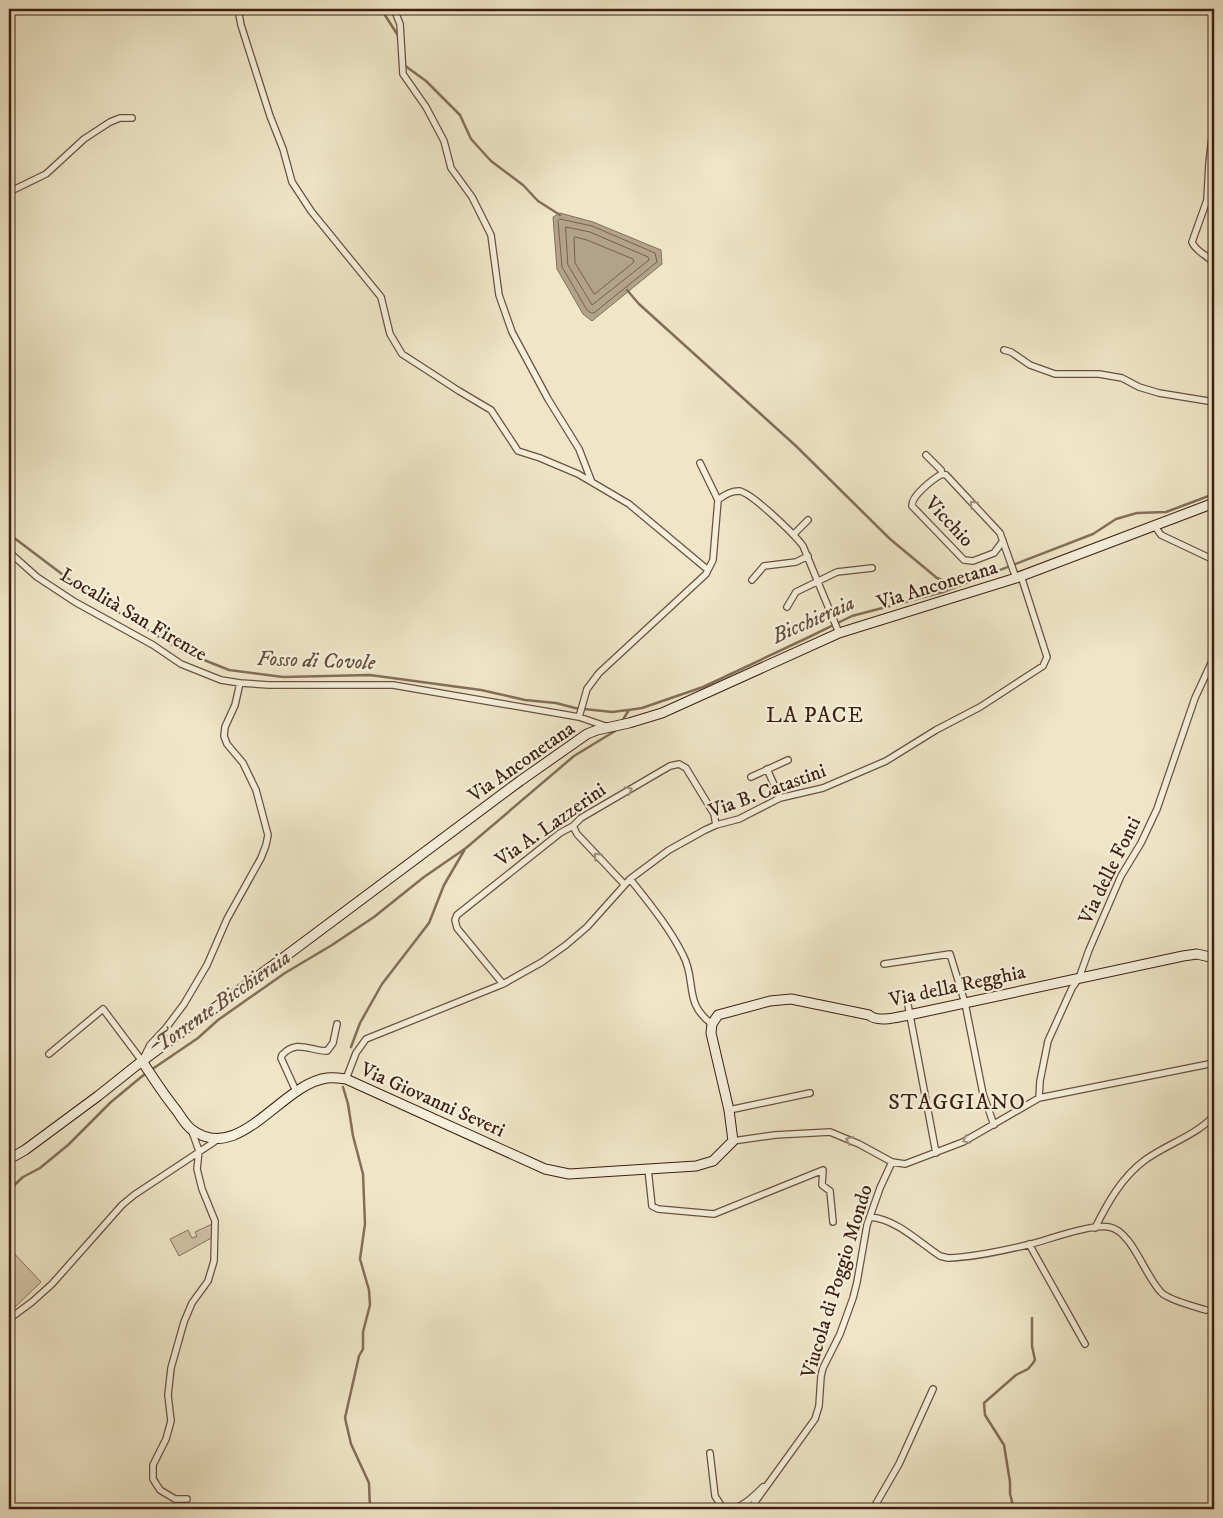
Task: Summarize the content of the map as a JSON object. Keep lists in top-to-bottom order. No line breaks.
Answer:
{"streets":{"main road":["Via Anconetana","Via della Regghia","Via Giovanni Severi"],"street":["Vicchio","Località San Firenze","Via B. Catastini","Via A. Lazzerini","Via delle Fonti","Viucola di Poggio Mondo"]},"crossings":[["Vicchio","Via Anconetana"],["Vicchio","Via B. Catastini"],["Via Anconetana","Località San Firenze"],["Via Anconetana","Via B. Catastini"],["Via B. Catastini","Via A. Lazzerini"],["Via B. Catastini","Via Giovanni Severi"],["Via delle Fonti","Via della Regghia"]],"districts":["LA PACE","STAGGIANO"],"water":["Bicchieraia","Fosso di Covole","Torrente Bicchieraia"]}
